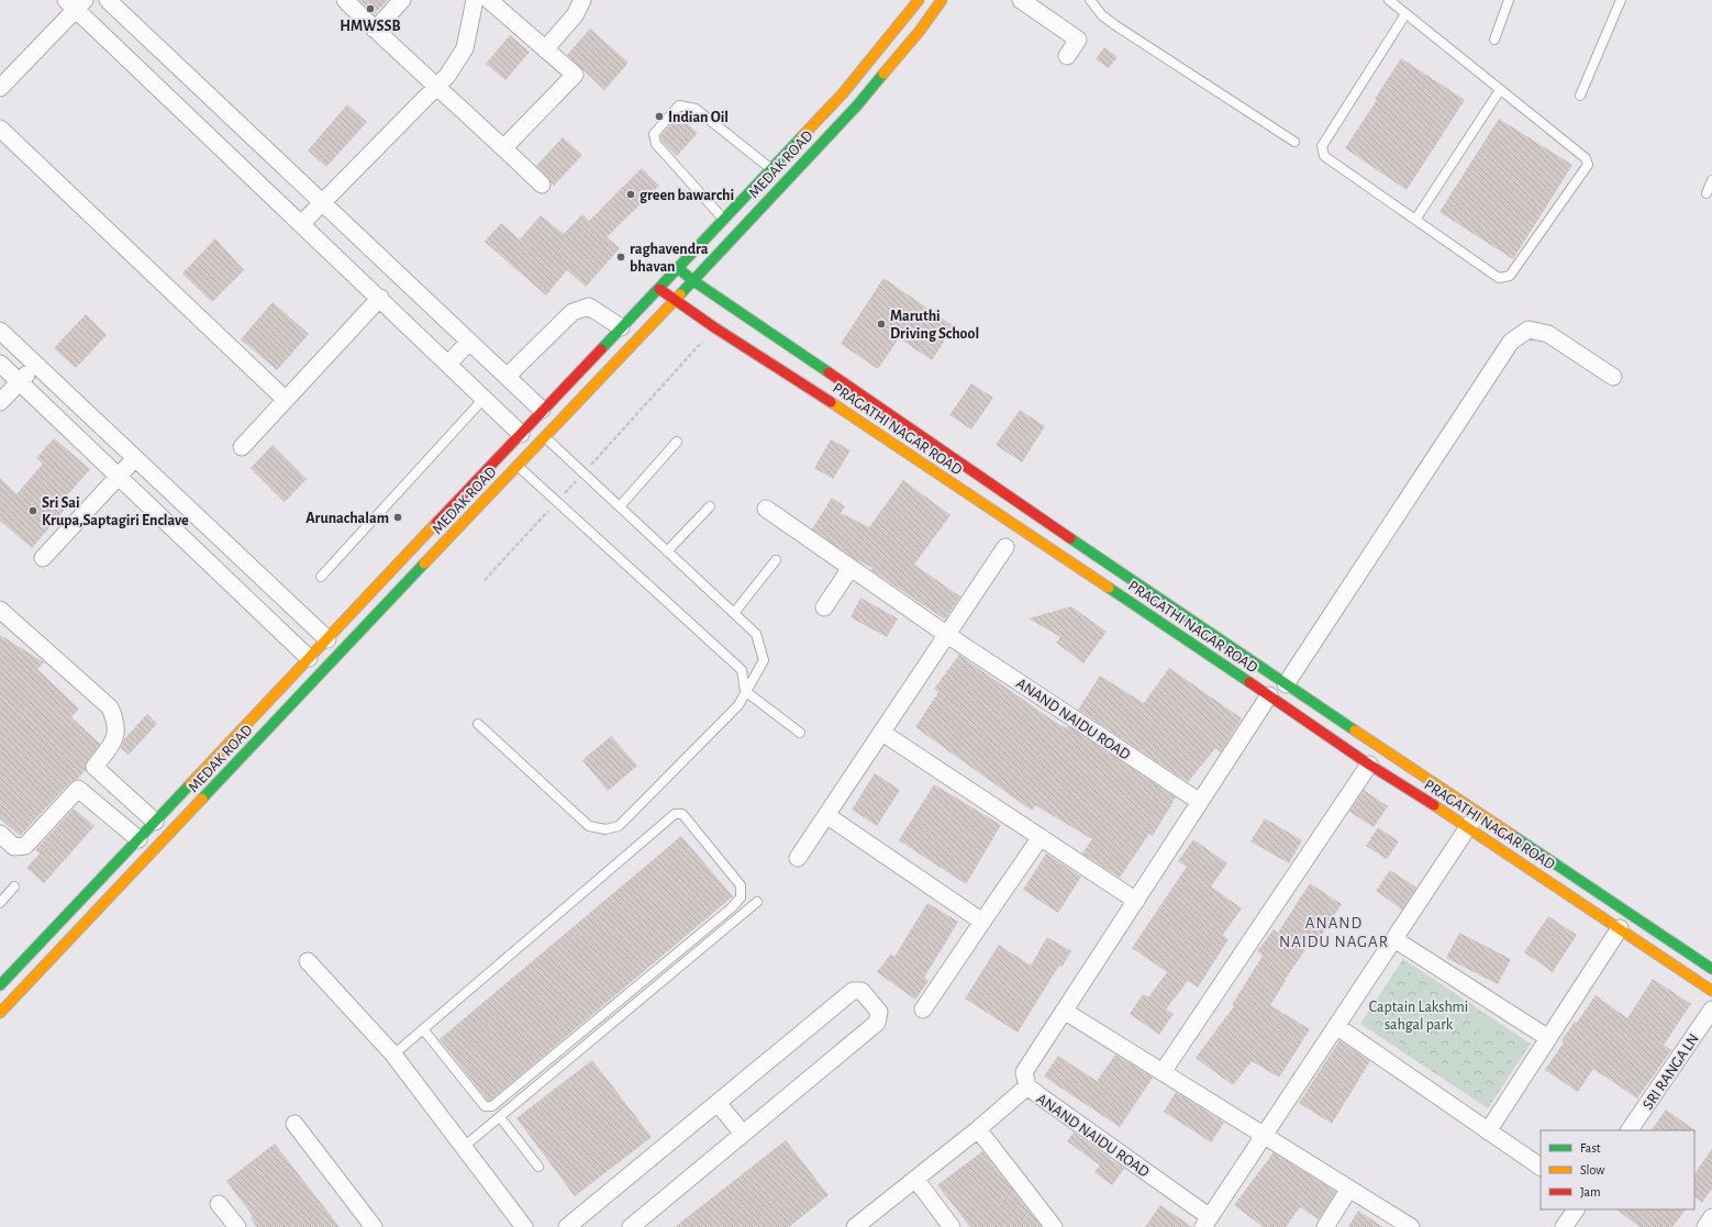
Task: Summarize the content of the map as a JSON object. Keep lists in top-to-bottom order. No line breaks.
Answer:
{"streets":{"main road":["MEDAK ROAD","PRAGATHI NAGAR ROAD"],"street":["ANAND NAIDU ROAD","SRI RANGA LN"]},"crossings":[["MEDAK ROAD","PRAGATHI NAGAR ROAD"],["PRAGATHI NAGAR ROAD","ANAND NAIDU ROAD"]],"districts":["ANAND NAIDU NAGAR"],"parks":["Captain Lakshmi sahgal park"],"places":["HMWSSB","Indian Oil","green bawarchi","raghavendra bhavan","Maruthi Driving School","Sri Sai Krupa,Saptagiri Enclave","Arunachalam"],"legend":["Fast","Slow","Jam"]}
